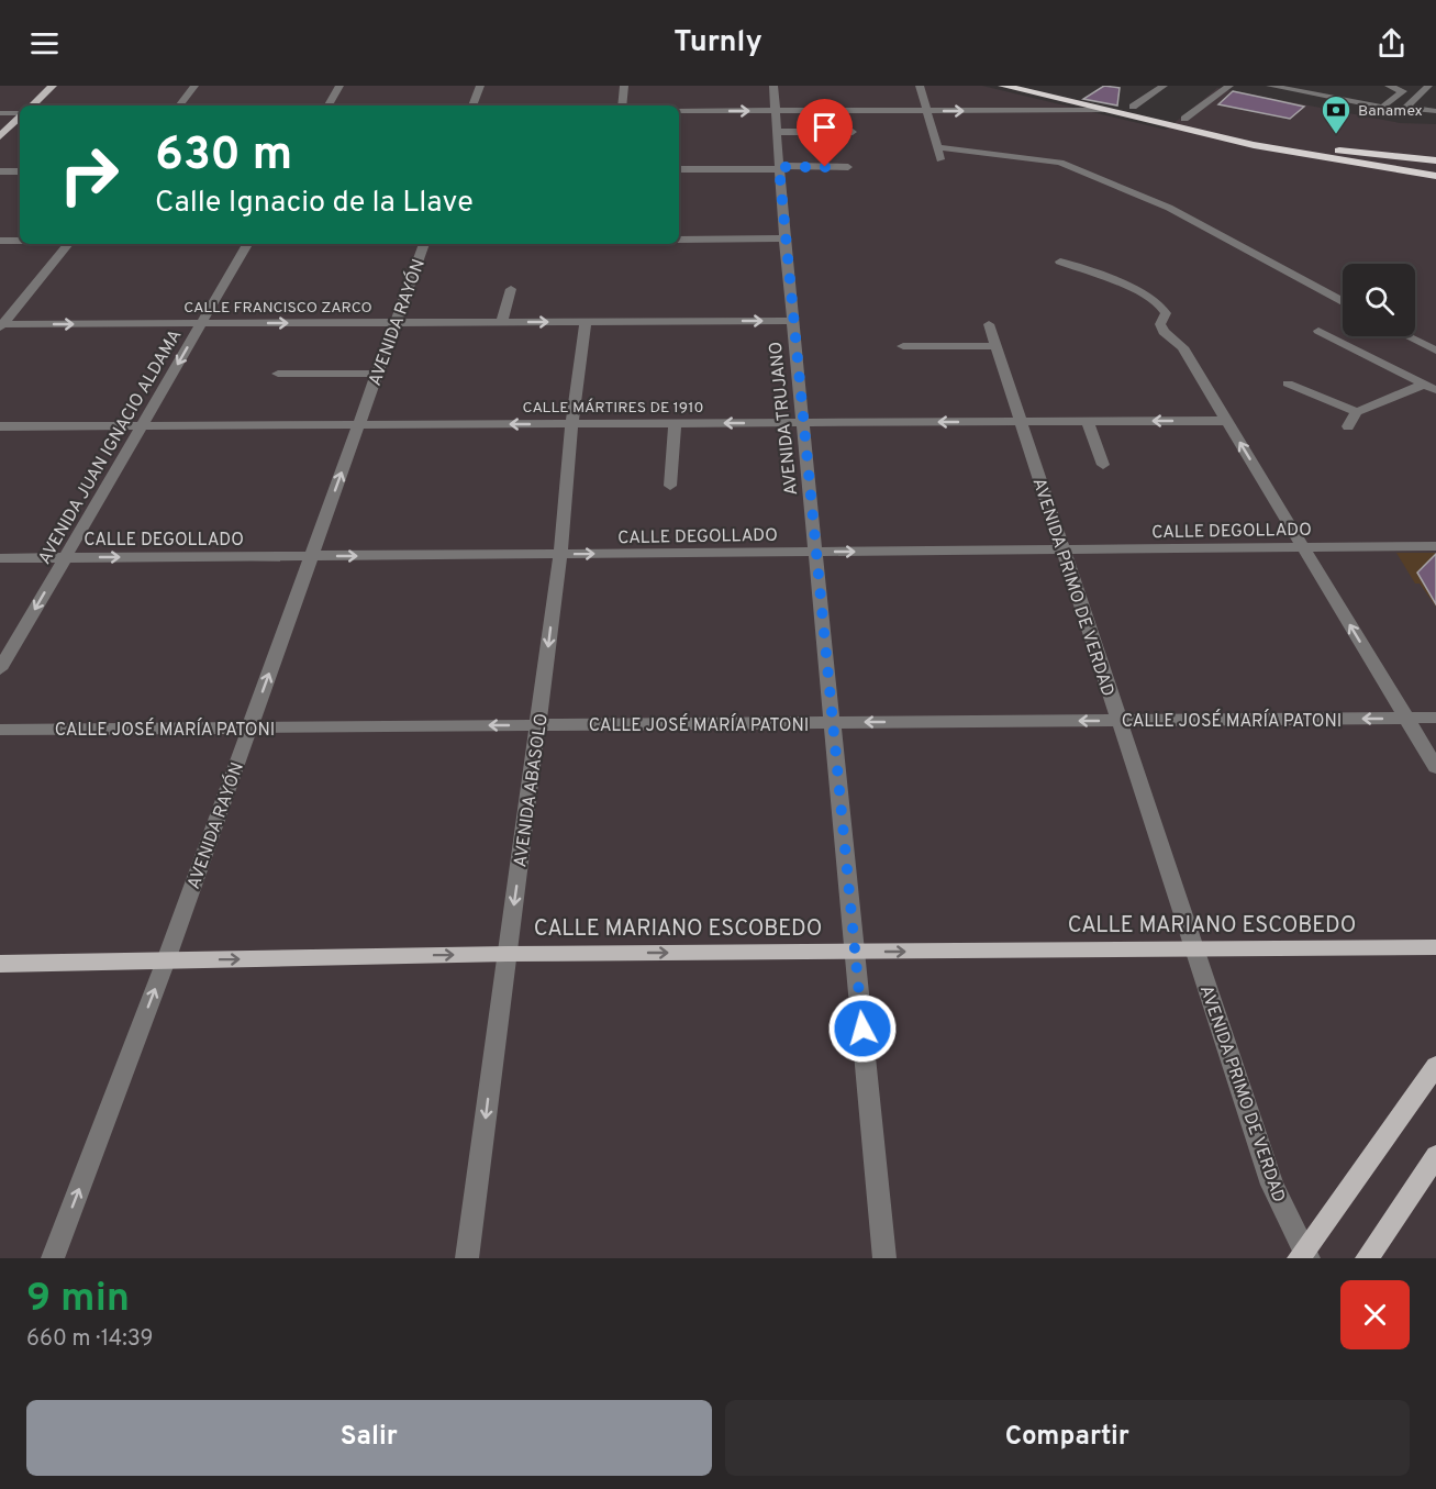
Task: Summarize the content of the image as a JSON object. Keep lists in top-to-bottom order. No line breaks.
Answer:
{"streets":{"main road":["CALLE MARIANO ESCOBEDO"],"street":["CALLE FRANCISCO ZARCO","AVENIDA RAYÓN","CALLE MÁRTIRES DE 1910","AVENIDA TRUJANO","AVENIDA JUAN IGNACIO ALDAMA","CALLE DEGOLLADO","AVENIDA PRIMO DE VERDAD","CALLE JOSÉ MARÍA PATONI","AVENIDA ABASOLO"]},"crossings":[["CALLE FRANCISCO ZARCO","AVENIDA RAYÓN"],["CALLE FRANCISCO ZARCO","AVENIDA TRUJANO"],["CALLE FRANCISCO ZARCO","AVENIDA JUAN IGNACIO ALDAMA"],["CALLE FRANCISCO ZARCO","AVENIDA ABASOLO"],["AVENIDA RAYÓN","CALLE MÁRTIRES DE 1910"],["AVENIDA RAYÓN","CALLE DEGOLLADO"],["AVENIDA RAYÓN","CALLE JOSÉ MARÍA PATONI"],["AVENIDA RAYÓN","CALLE MARIANO ESCOBEDO"],["CALLE MÁRTIRES DE 1910","AVENIDA TRUJANO"],["CALLE MÁRTIRES DE 1910","AVENIDA JUAN IGNACIO ALDAMA"],["CALLE MÁRTIRES DE 1910","AVENIDA PRIMO DE VERDAD"],["CALLE MÁRTIRES DE 1910","AVENIDA ABASOLO"],["AVENIDA TRUJANO","CALLE DEGOLLADO"],["AVENIDA TRUJANO","CALLE JOSÉ MARÍA PATONI"],["AVENIDA TRUJANO","CALLE MARIANO ESCOBEDO"],["AVENIDA JUAN IGNACIO ALDAMA","CALLE DEGOLLADO"],["CALLE DEGOLLADO","AVENIDA PRIMO DE VERDAD"],["CALLE DEGOLLADO","AVENIDA ABASOLO"],["AVENIDA PRIMO DE VERDAD","CALLE JOSÉ MARÍA PATONI"],["AVENIDA PRIMO DE VERDAD","CALLE MARIANO ESCOBEDO"],["CALLE JOSÉ MARÍA PATONI","AVENIDA ABASOLO"],["AVENIDA ABASOLO","CALLE MARIANO ESCOBEDO"]],"one_way":["AVENIDA RAYÓN","CALLE MÁRTIRES DE 1910","AVENIDA JUAN IGNACIO ALDAMA","CALLE DEGOLLADO","CALLE JOSÉ MARÍA PATONI","AVENIDA ABASOLO","CALLE MARIANO ESCOBEDO"],"places":{"bank":["Banamex"]},"page":{"header":"Turnly","turn":["630 m","Calle Ignacio de la Llave"],"heading":["9 min","660 m · 14:39"],"buttons":["Salir","Compartir"]}}
